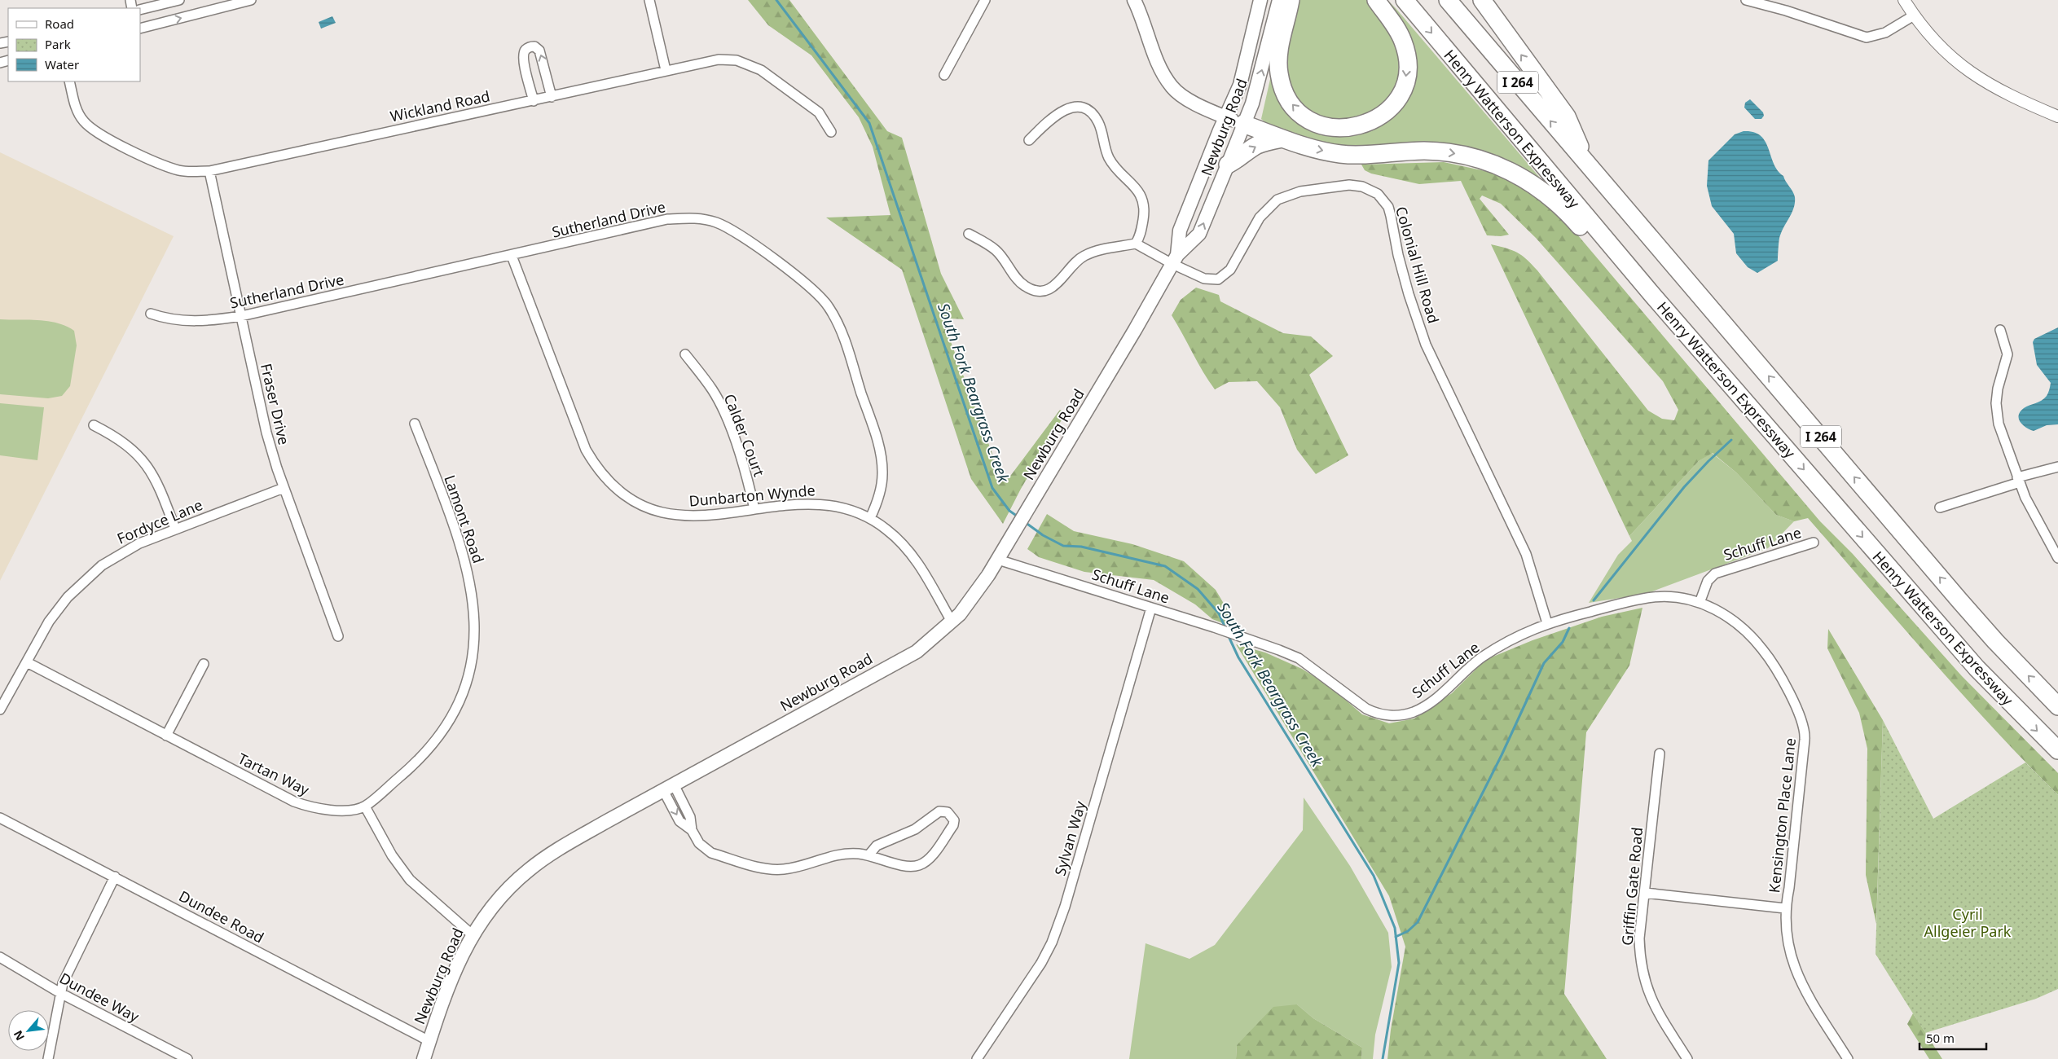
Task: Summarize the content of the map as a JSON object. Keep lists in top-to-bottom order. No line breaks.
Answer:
{"streets":{"highway":["I 264","Henry Watterson Expressway"],"main road":["Newburg Road"],"street":["Wickland Road","Sutherland Drive","Colonial Hill Road","Fraser Drive","Calder Court","Dunbarton Wynde","Lamont Road","Fordyce Lane","Schuff Lane","Tartan Way","Kensington Place Lane","Sylvan Way","Griffin Gate Road","Dundee Road","Dundee Way"]},"crossings":[["Wickland Road","Fraser Drive"],["Newburg Road","Colonial Hill Road"],["Newburg Road","Dunbarton Wynde"],["Newburg Road","Schuff Lane"],["Newburg Road","Dundee Road"],["Sutherland Drive","Fraser Drive"],["Sutherland Drive","Dunbarton Wynde"],["Colonial Hill Road","Schuff Lane"],["Fraser Drive","Fordyce Lane"],["Calder Court","Dunbarton Wynde"],["Lamont Road","Tartan Way"],["Fordyce Lane","Tartan Way"],["Schuff Lane","Kensington Place Lane"],["Schuff Lane","Sylvan Way"]],"water":["South Fork Beargrass Creek"],"parks":["Cyril Allgeier Park"],"legend":["Road","Park","Water"],"scale_bar":"50 m","north":"bottom left"}
